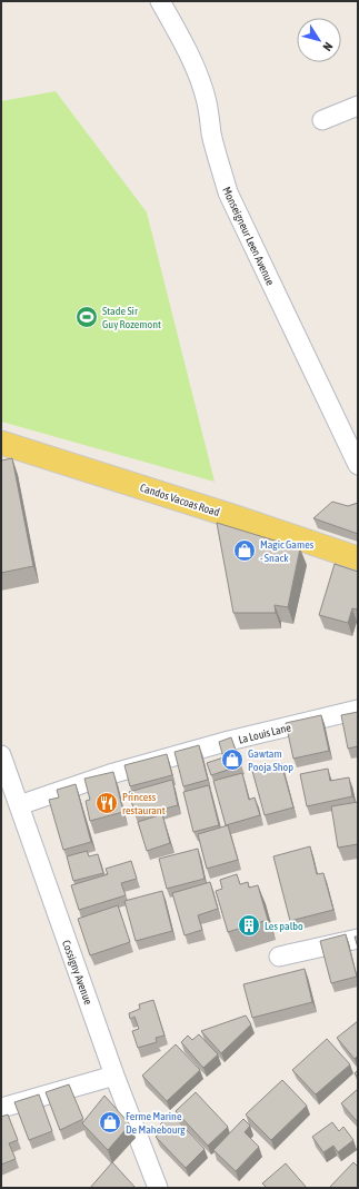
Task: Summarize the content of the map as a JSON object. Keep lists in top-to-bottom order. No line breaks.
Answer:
{"streets":{"main road":["Candos Vacoas Road"],"street":["Monseigneur Leen Avenue","La Louis Lane","Cossigny Avenue"]},"crossings":[["La Louis Lane","Cossigny Avenue"]],"places":{"sports":["Stade Sir Guy Rozemont"],"shop":["Magic Games - Snack","Gawtam Pooja Shop","Ferme Marine De Mahebourg"],"restaurant":["Princess restaurant"],"building":["Les palbo"]},"north":"bottom right"}
